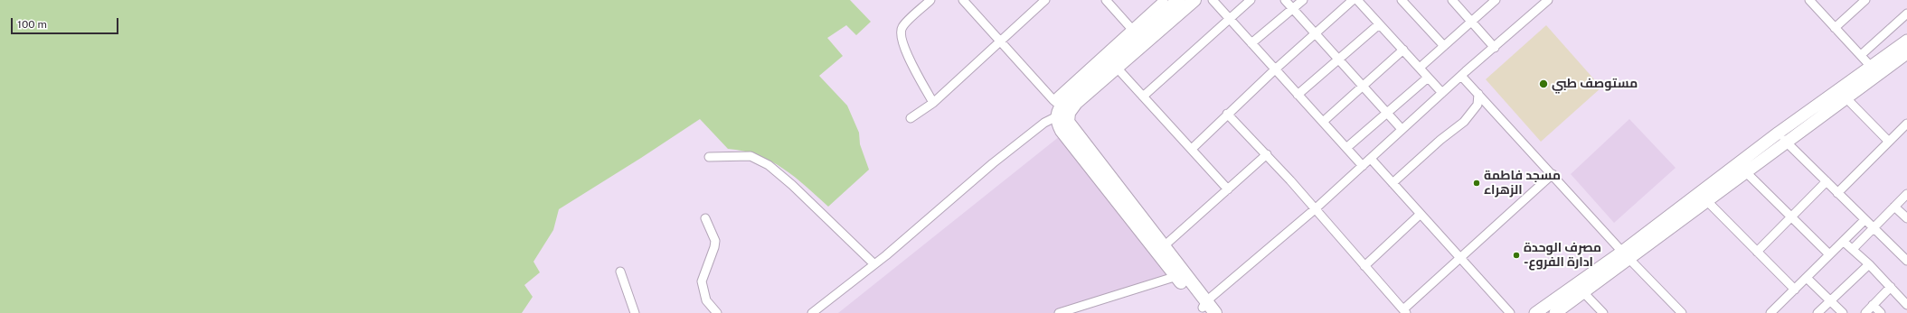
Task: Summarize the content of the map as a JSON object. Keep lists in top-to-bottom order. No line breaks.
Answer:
{"places":["مستوصف طبي","مسجد فاطمة الزهراء","مصرف الوحدة -ادارة الفروع"],"scale_bar":"100 m"}
